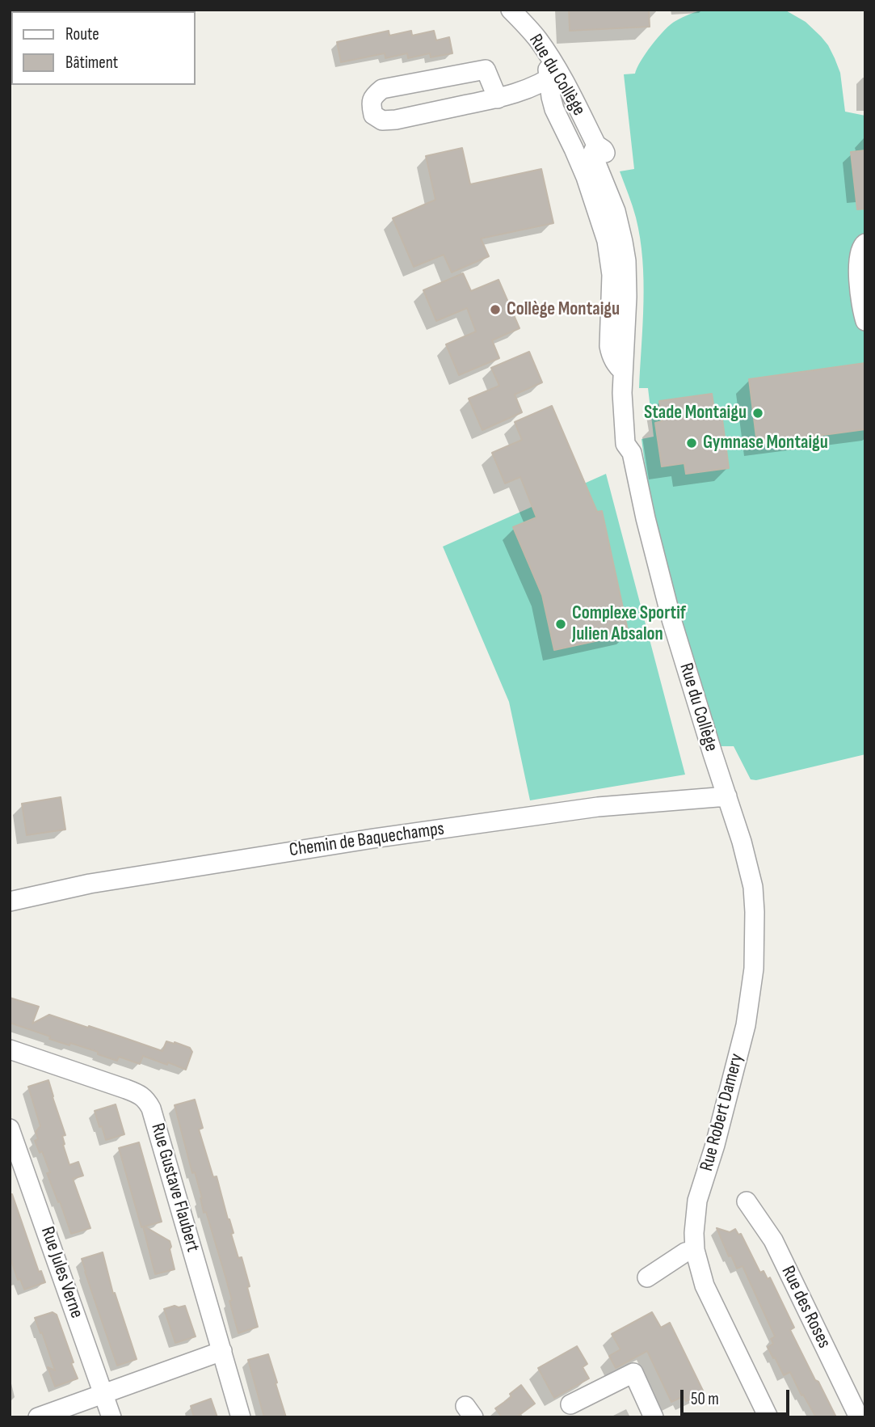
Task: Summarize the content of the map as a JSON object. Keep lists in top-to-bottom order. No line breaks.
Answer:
{"streets":{"street":["Rue du Collège","Chemin de Baquechamps","Rue Robert Damery","Rue Gustave Flaubert","Rue Jules Verne","Rue des Roses"]},"crossings":[["Rue du Collège","Chemin de Baquechamps"],["Rue du Collège","Rue Robert Damery"],["Chemin de Baquechamps","Rue Robert Damery"]],"places":["Collège Montaigu","Stade Montaigu","Gymnase Montaigu","Complexe Sportif Julien Absalon"],"legend":["Route","Bâtiment"],"scale_bar":"50 m"}
